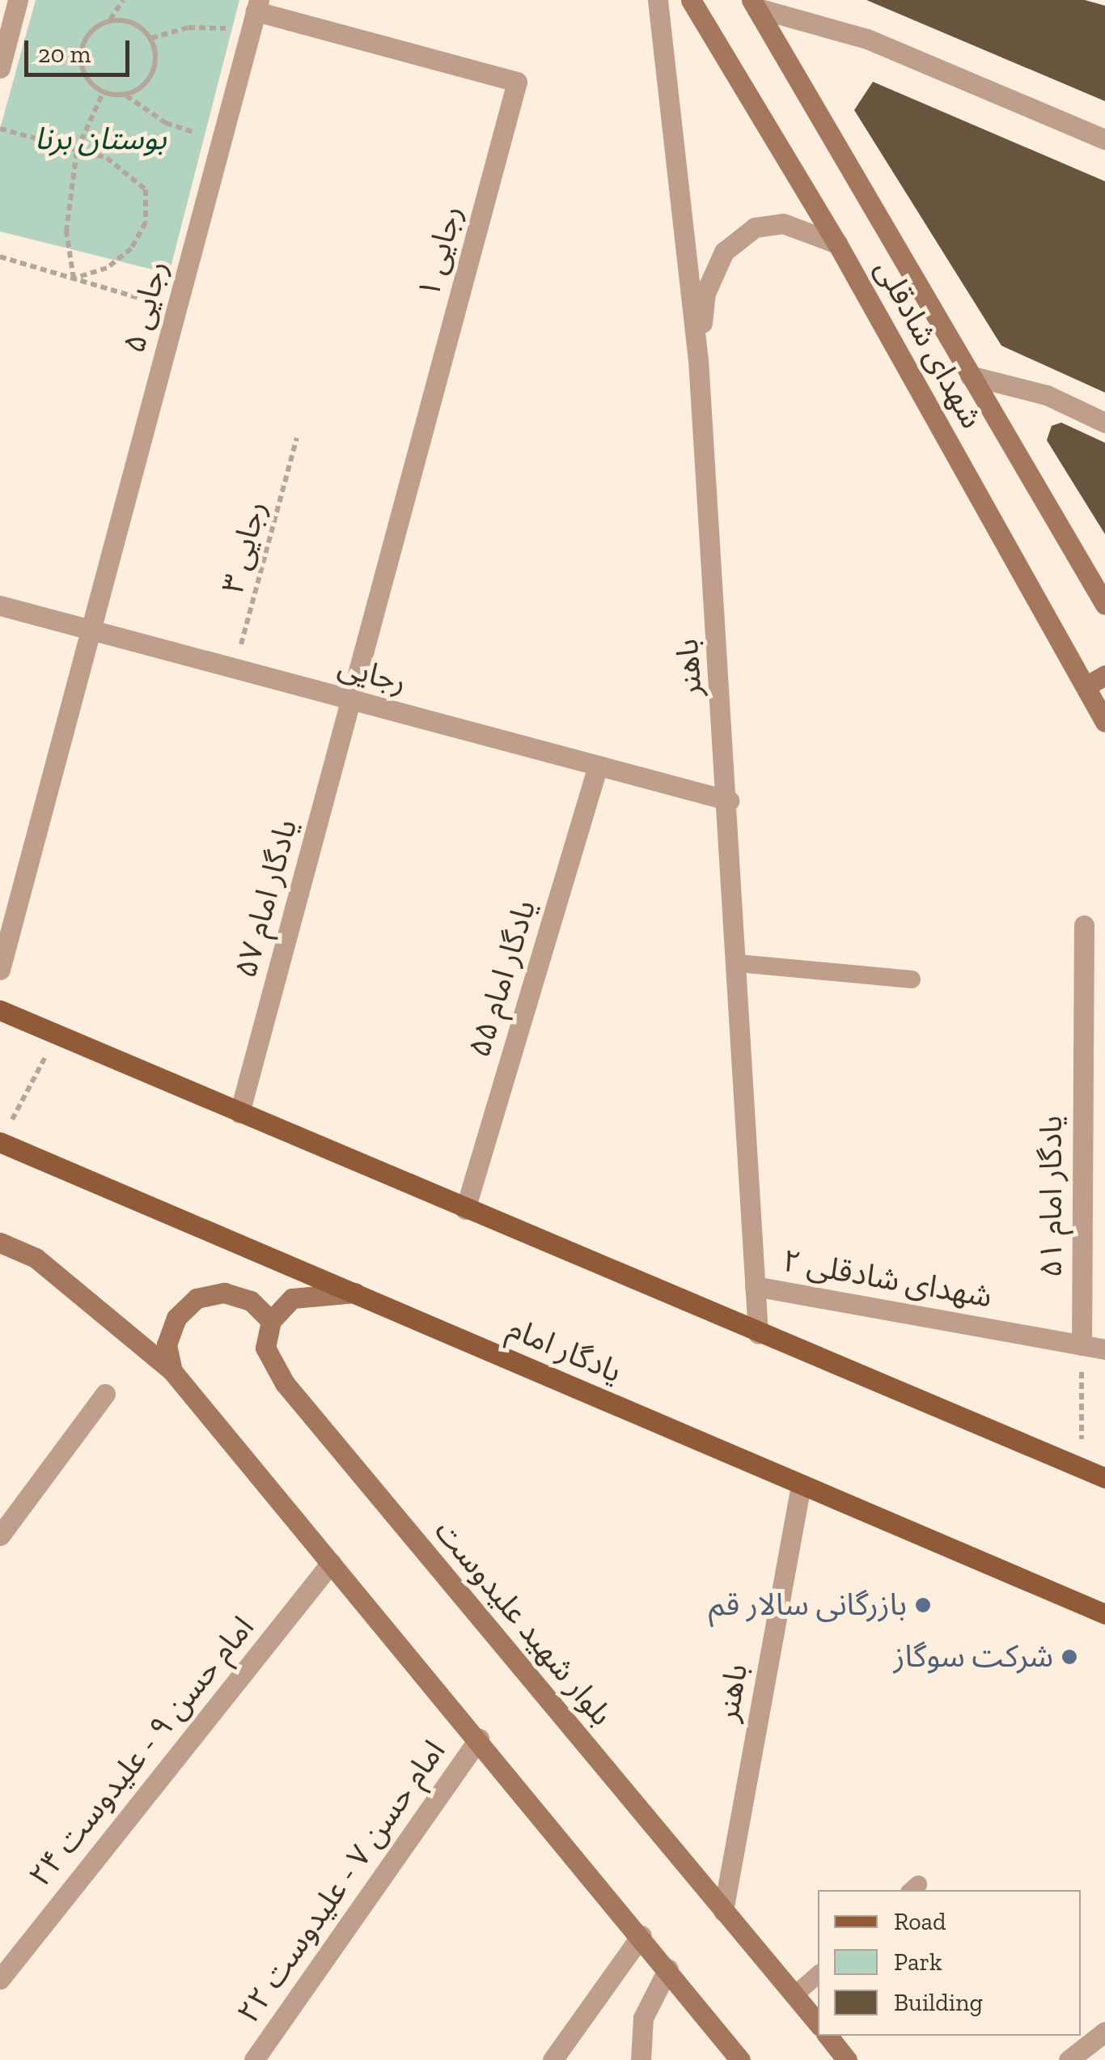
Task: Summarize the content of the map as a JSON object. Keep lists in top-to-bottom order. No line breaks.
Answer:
{"streets":{"main road":["شهدای شادقلی","یادگار امام","بلوار شهید علیدوست"],"street":["رجایی ۱","رجایی ۵","باهنر","رجایی","یادگار امام ۵۷","یادگار امام ۵۵","یادگار امام ۵۱","شهدای شادقلی ۲","امام حسن ۹ - علیدوست ۲۴","امام حسن ۷ - علیدوست ۲۲"],"path":["رجایی ۳"]},"crossings":[["رجایی ۱","رجایی ۵"],["رجایی ۱","رجایی"],["رجایی ۱","یادگار امام ۵۷"],["رجایی ۵","رجایی"],["رجایی ۳","رجایی"],["باهنر","رجایی"],["باهنر","شهدای شادقلی ۲"],["باهنر","یادگار امام"],["باهنر","بلوار شهید علیدوست"],["رجایی","یادگار امام ۵۷"],["رجایی","یادگار امام ۵۵"],["یادگار امام ۵۱","شهدای شادقلی ۲"]],"parks":["بوستان برنا"],"places":["بازرگانی سالار قم","شرکت سوگاز"],"legend":["Road","Park","Building"],"scale_bar":"20 m"}
